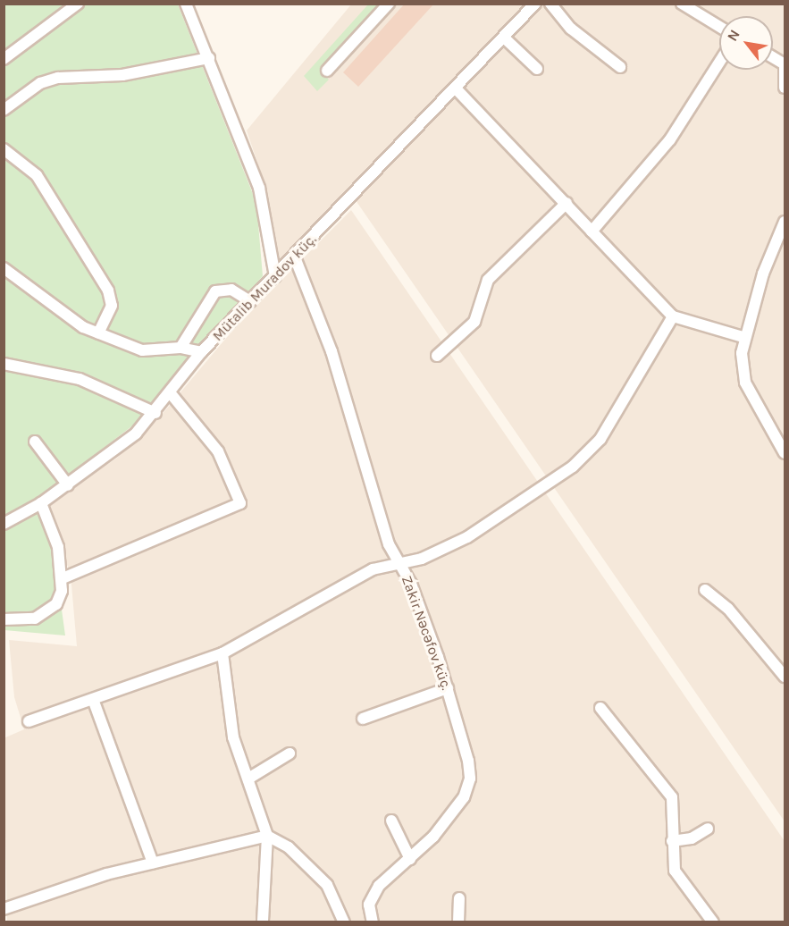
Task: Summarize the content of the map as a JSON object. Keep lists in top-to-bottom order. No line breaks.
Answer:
{"streets":{"street":["Mütalib Muradov küç.","Zakir Nəcəfov küç."]},"crossings":[["Mütalib Muradov küç.","Zakir Nəcəfov küç."]],"north":"top left"}
